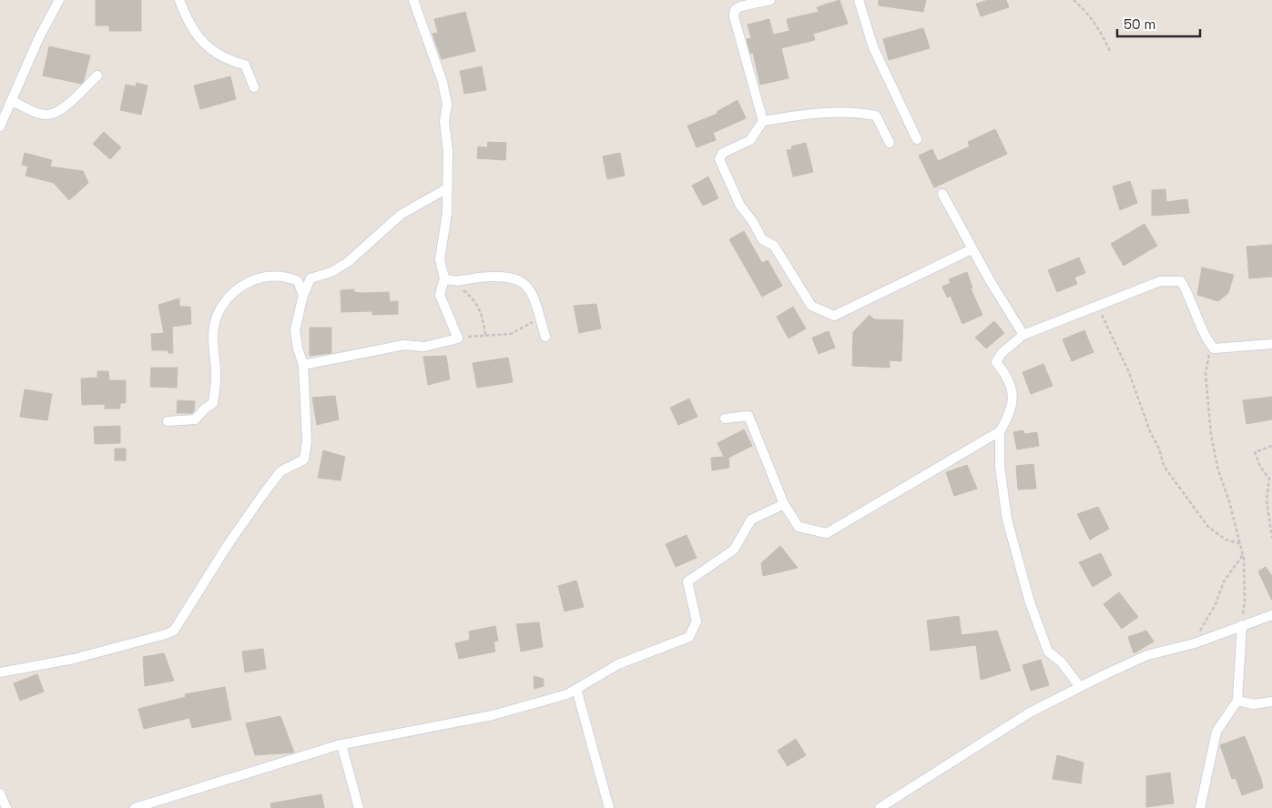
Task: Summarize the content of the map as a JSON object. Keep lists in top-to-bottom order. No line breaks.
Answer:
{"scale_bar":"50 m"}
